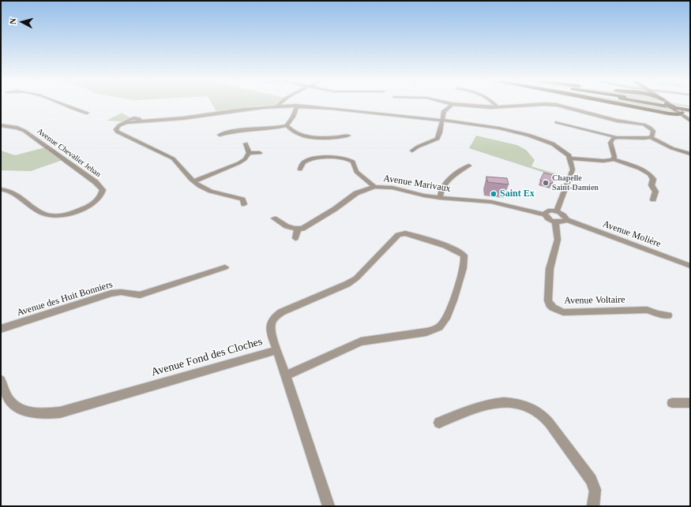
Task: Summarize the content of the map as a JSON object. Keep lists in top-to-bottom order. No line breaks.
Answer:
{"streets":{"street":["Avenue Chevalier Jehan","Avenue Marivaux","Avenue Molière","Avenue des Huit Bonniers","Avenue Voltaire","Avenue Fond des Cloches"]},"places":["Chapelle Saint-Damien","Saint Ex"],"north":"left"}
